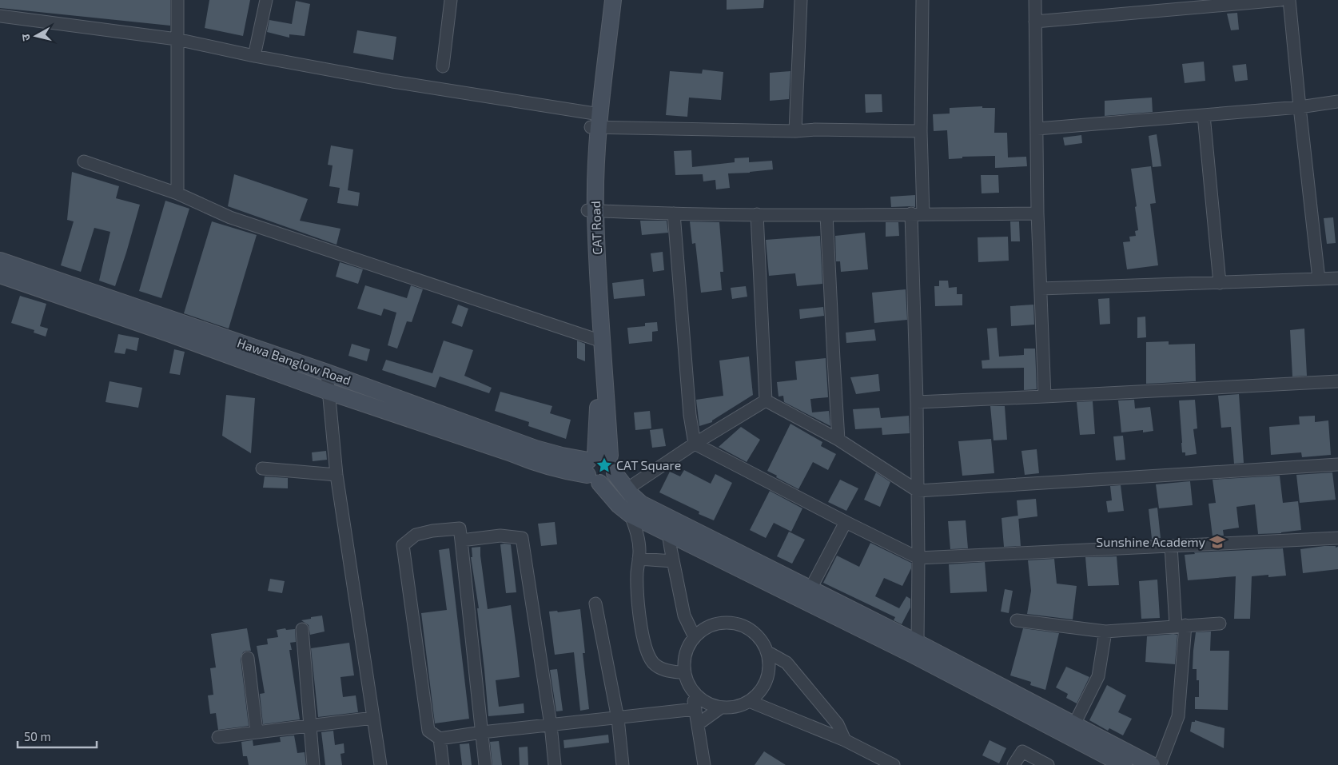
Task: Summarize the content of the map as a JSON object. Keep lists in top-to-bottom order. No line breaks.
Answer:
{"streets":{"street":["CAT Road","Hawa Banglow Road"]},"crossings":[["CAT Road","Hawa Banglow Road"]],"places":{"place":["CAT Square"],"school or university":["Sunshine Academy"]},"scale_bar":"50 m","north":"left"}
